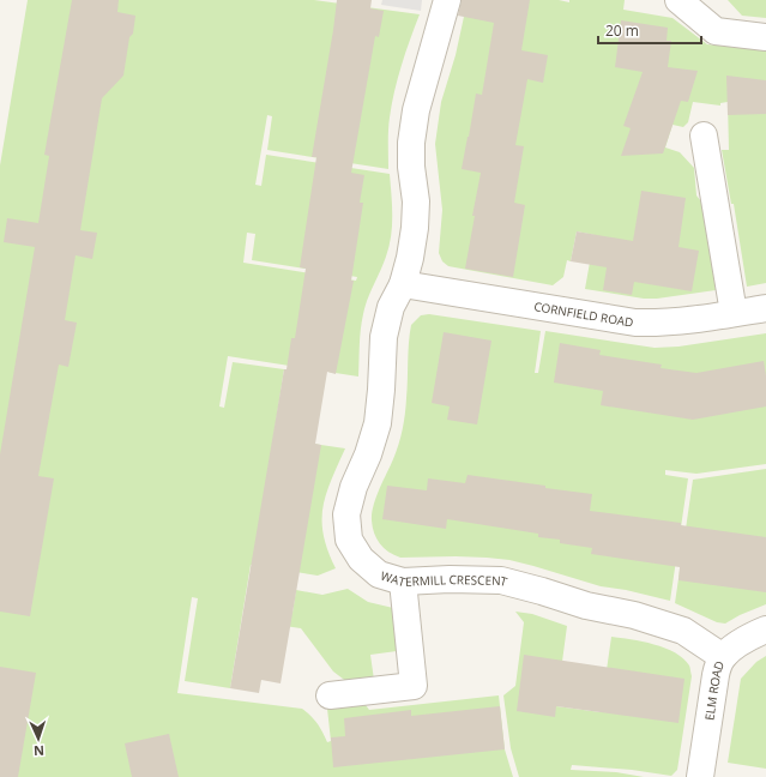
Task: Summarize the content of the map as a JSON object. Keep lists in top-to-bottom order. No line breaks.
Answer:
{"streets":{"street":["CORNFIELD ROAD","WATERMILL CRESCENT","ELM ROAD"]},"crossings":[["CORNFIELD ROAD","WATERMILL CRESCENT"],["WATERMILL CRESCENT","ELM ROAD"]],"scale_bar":"20 m","north":"bottom"}
